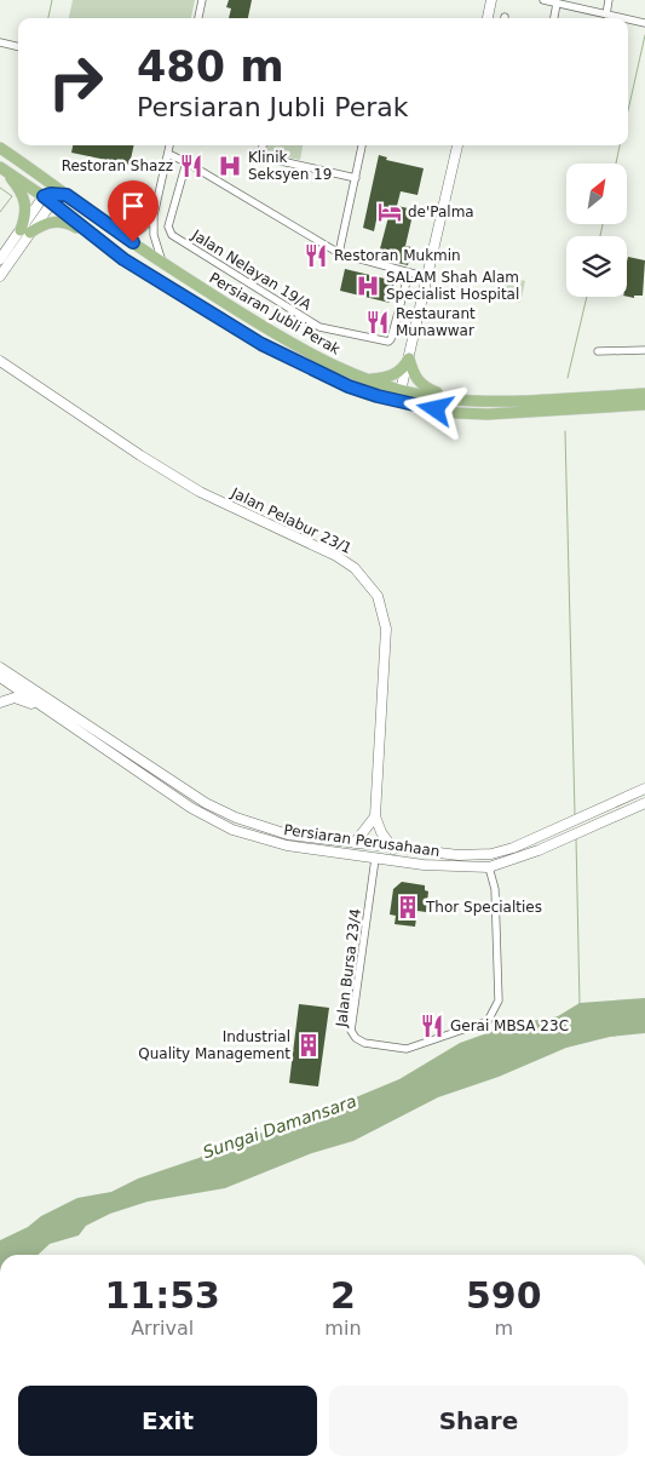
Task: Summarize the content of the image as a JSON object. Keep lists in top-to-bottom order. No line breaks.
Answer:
{"streets":{"main road":["Persiaran Jubli Perak","Jalan Pelabur 23/1","Persiaran Perusahaan"],"street":["Jalan Nelayan 19/A","Jalan Bursa 23/4"]},"crossings":[["Persiaran Perusahaan","Jalan Bursa 23/4"]],"water":["Sungai Damansara"],"places":{"restaurant":["Restoran Shazz","Restoran Mukmin","Restaurant Munawwar","Gerai MBSA 23C"],"hospital":["Klinik Seksyen 19","SALAM Shah Alam Specialist Hospital"],"hotel":["de'Palma"],"building":["Thor Specialties","Industrial Quality Management"]},"north":"top right","page":{"turn":["480 m","Persiaran Jubli Perak"],"eta":["11:53","Arrival","2","min","590","m"],"buttons":["Exit","Share"]}}
